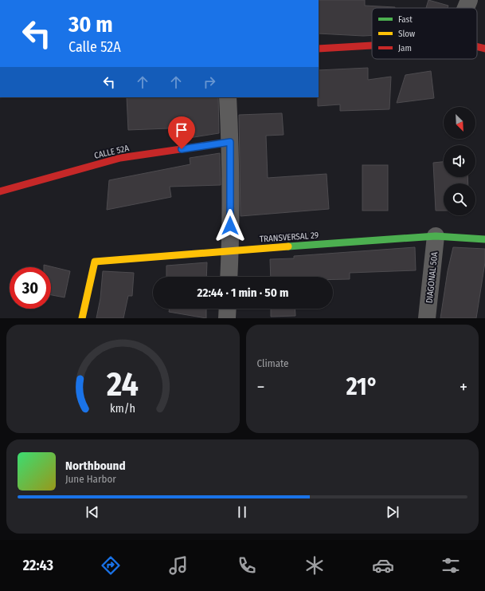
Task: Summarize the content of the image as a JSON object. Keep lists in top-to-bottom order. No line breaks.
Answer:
{"streets":{"street":["CALLE 52A","TRANSVERSAL 29","DIAGONAL 50A"]},"crossings":[["TRANSVERSAL 29","DIAGONAL 50A"]],"legend":["Fast","Slow","Jam"],"north":"bottom right","page":{"turn":["30 m","Calle 52A"],"limit":"30","trip":"22:44 · 1 min · 50 m","tile":"Climate","heat":["−","21°","+"],"song":["Northbound","June Harbor"],"tabs":"22:43","gauge":["24","km/h"]}}
